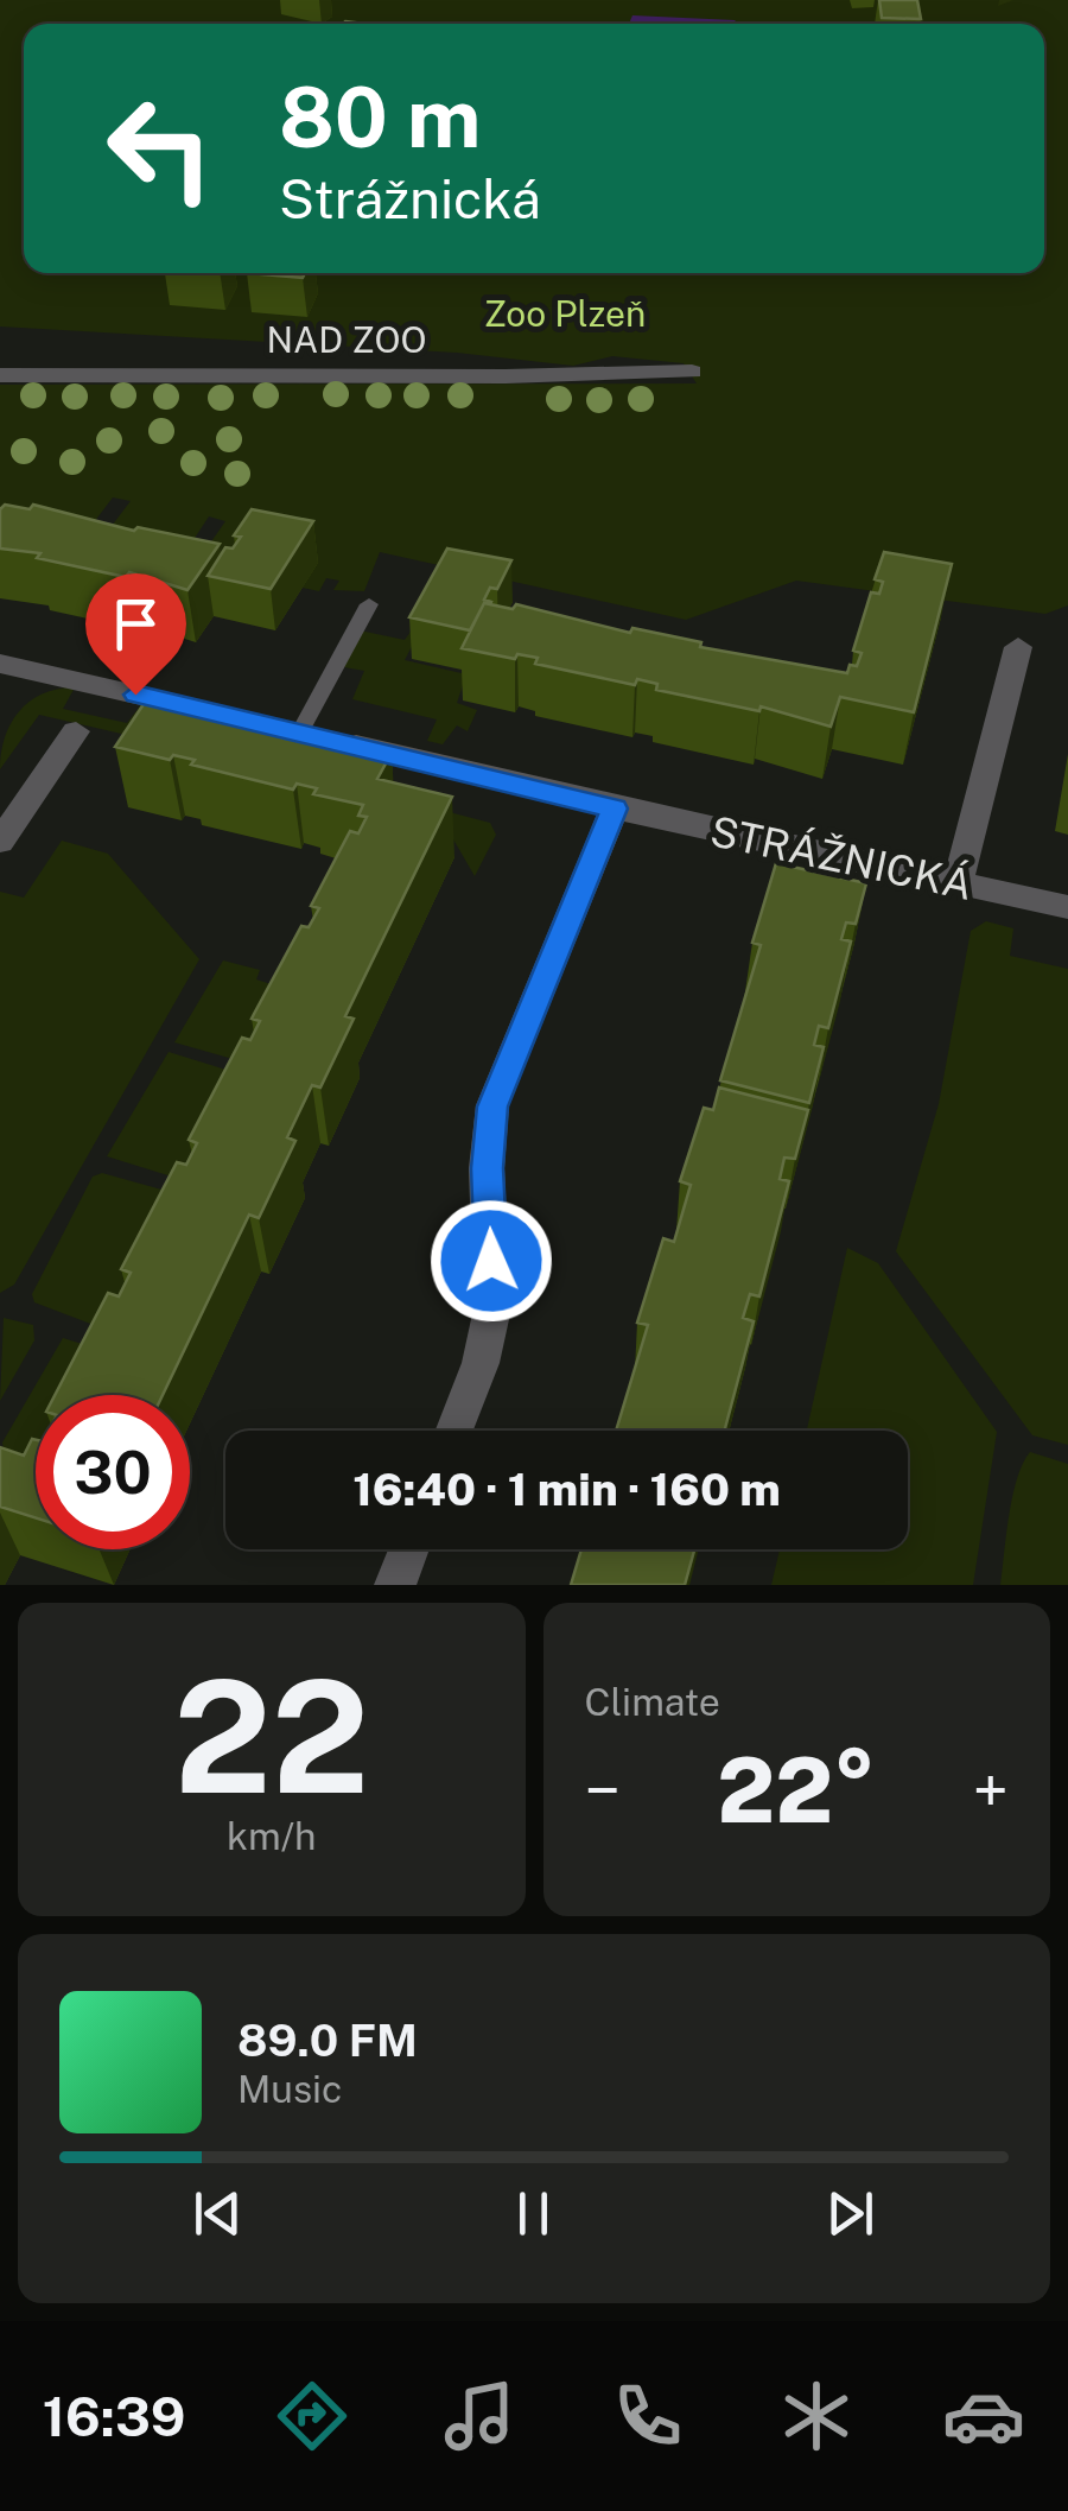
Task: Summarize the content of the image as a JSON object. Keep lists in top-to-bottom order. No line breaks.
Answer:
{"streets":{"street":["NAD ZOO","STRÁŽNICKÁ"]},"parks":["Zoo Plzeň"],"page":{"turn":["80 m","Strážnická"],"limit":"30","trip":"16:40 · 1 min · 160 m","tile":[["22","km/h"],"Climate"],"heat":["−","22°","+"],"song":["89.0 FM","Music"],"tabs":"16:39"}}
